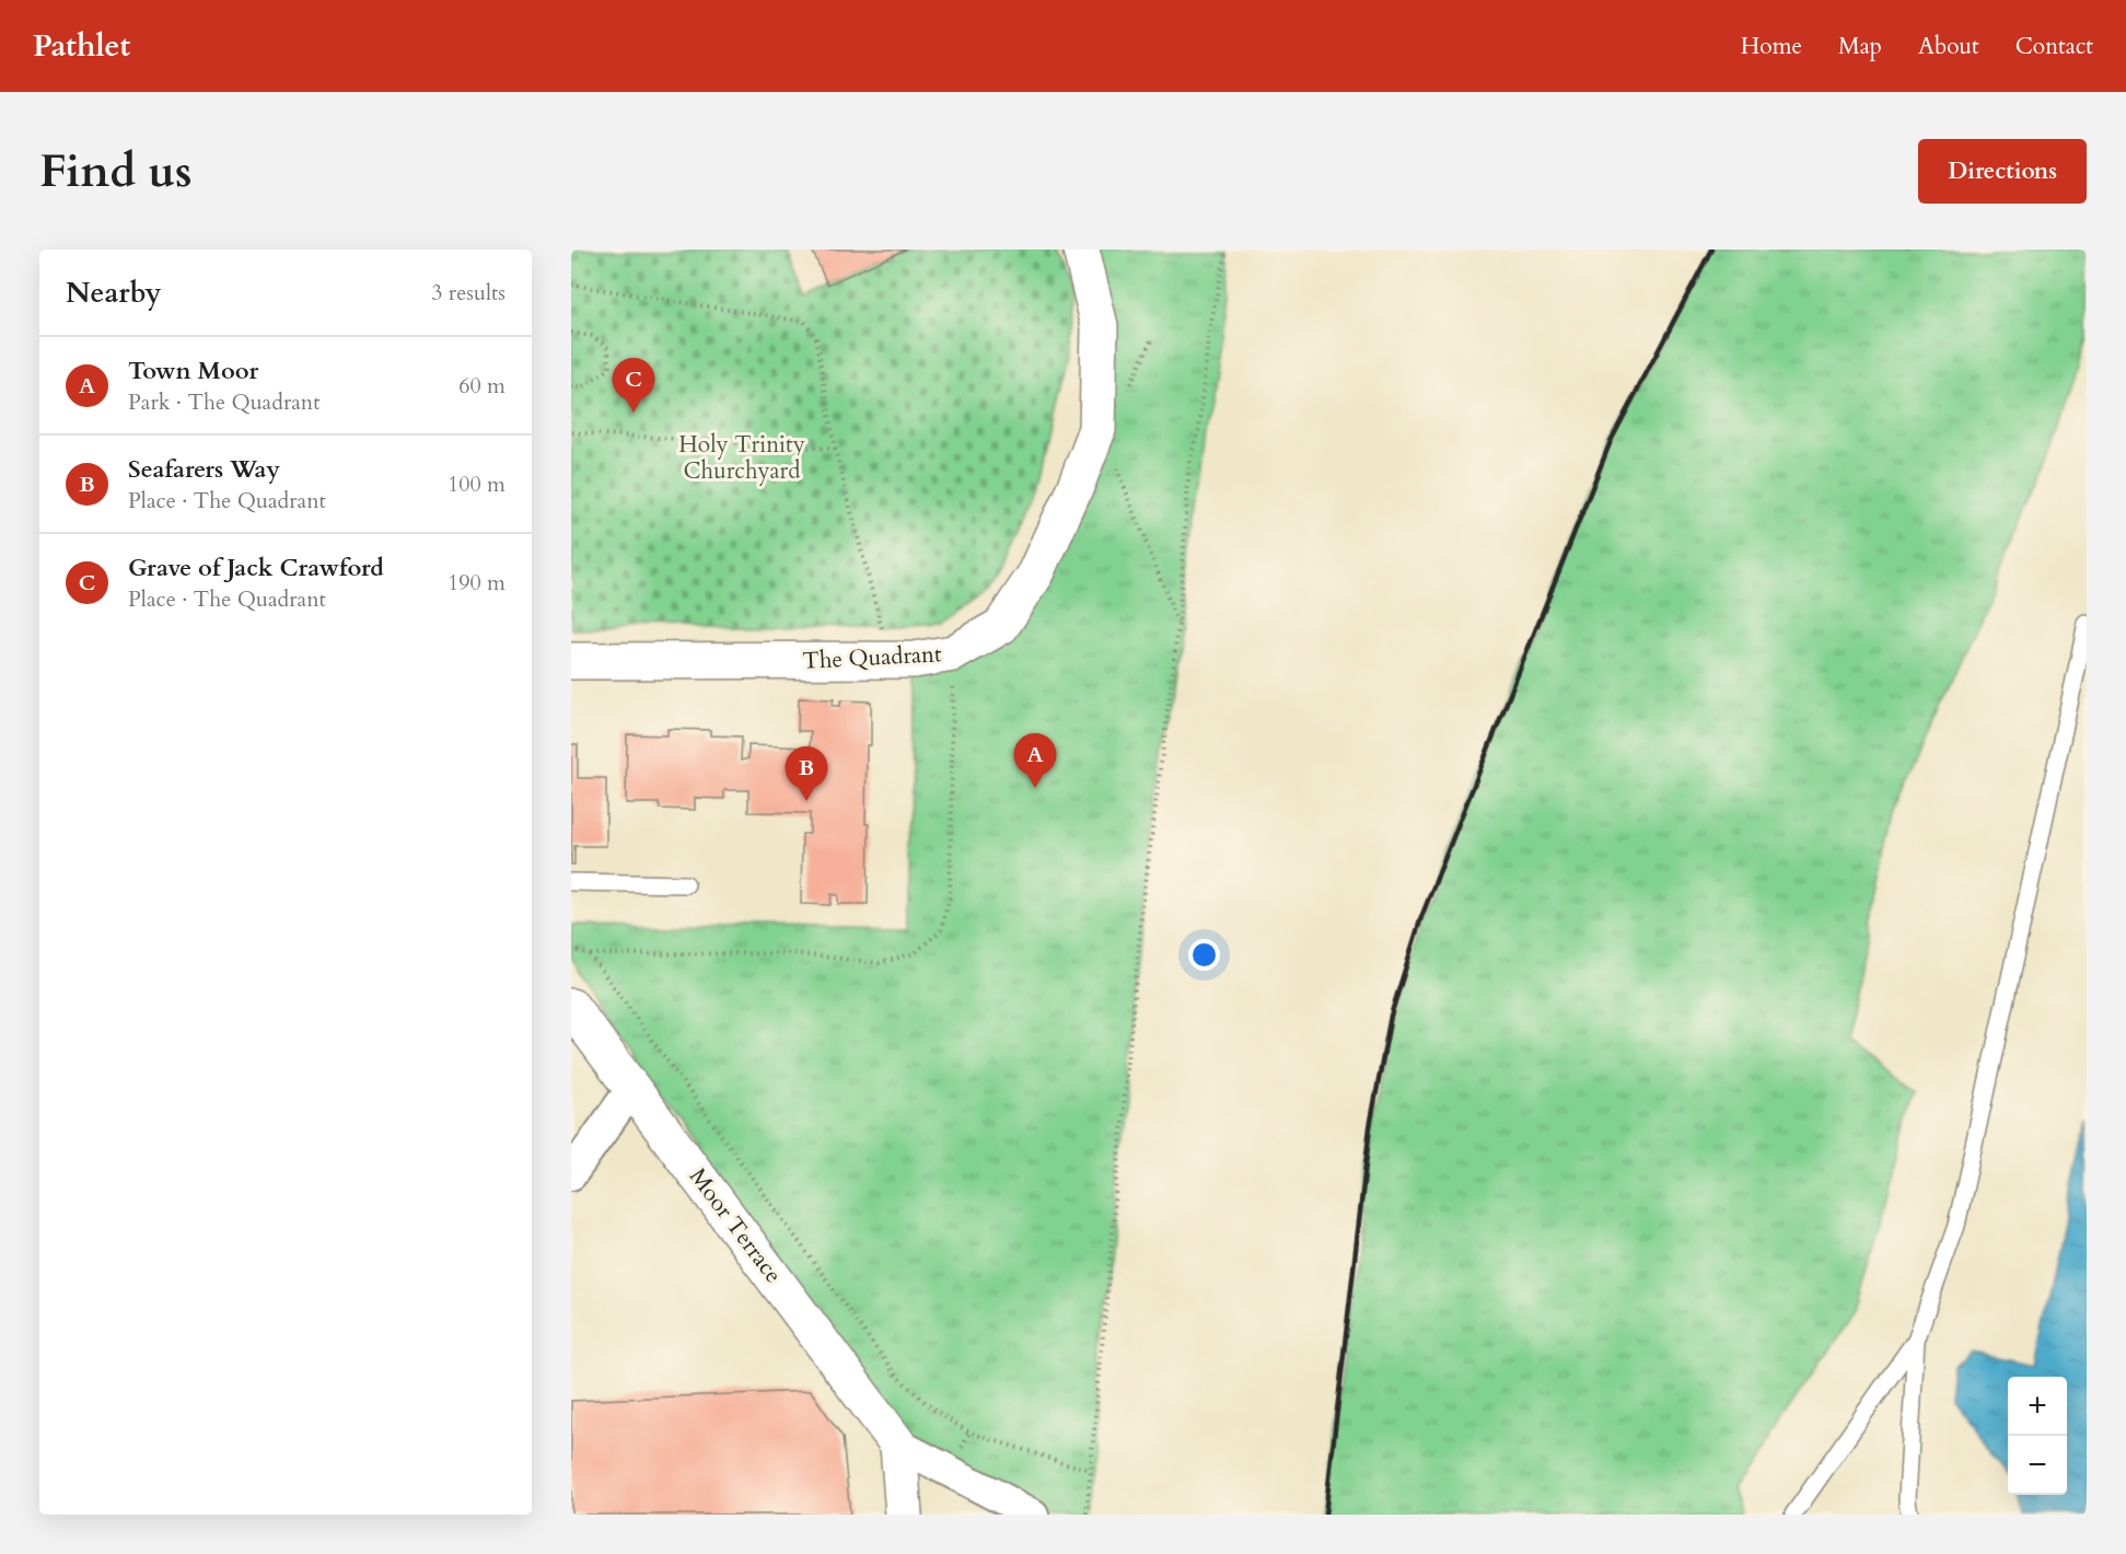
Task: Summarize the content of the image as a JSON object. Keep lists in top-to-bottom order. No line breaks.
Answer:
{"streets":{"street":["The Quadrant","Moor Terrace"]},"parks":["Holy Trinity Churchyard"],"page":{"header":"Pathlet","nav":["Home","Map","About","Contact"],"buttons":"Directions","title":"Find us","heading":["Nearby","3 results"],"list":[{"mark":"A","name":"Town Moor","note":"Park · The Quadrant","value":"60 m"},{"mark":"B","name":"Seafarers Way","note":"Place · The Quadrant","value":"100 m"},{"mark":"C","name":"Grave of Jack Crawford","note":"Place · The Quadrant","value":"190 m"}],"pins":["C","A","B"],"map_buttons":["+","−"]}}
